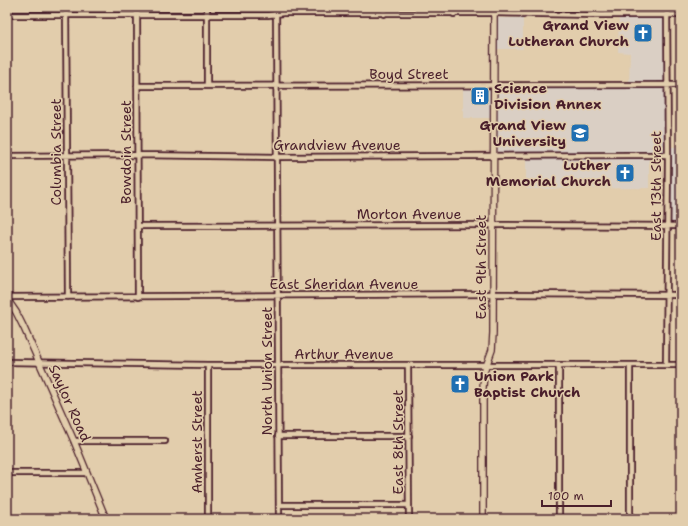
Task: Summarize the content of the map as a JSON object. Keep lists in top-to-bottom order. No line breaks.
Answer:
{"streets":{"street":["Boyd Street","Grandview Avenue","Columbia Street","Bowdoin Street","East 13th Street","Morton Avenue","East 9th Street","East Sheridan Avenue","Arthur Avenue","North Union Street","Saylor Road","Amherst Street","East 8th Street"]},"crossings":[["Boyd Street","Bowdoin Street"],["Boyd Street","East 13th Street"],["Boyd Street","East 9th Street"],["Boyd Street","North Union Street"],["Grandview Avenue","Columbia Street"],["Grandview Avenue","Bowdoin Street"],["Grandview Avenue","East 13th Street"],["Grandview Avenue","East 9th Street"],["Grandview Avenue","North Union Street"],["Columbia Street","East Sheridan Avenue"],["Bowdoin Street","Morton Avenue"],["Bowdoin Street","East Sheridan Avenue"],["East 13th Street","Morton Avenue"],["East 13th Street","East Sheridan Avenue"],["East 13th Street","Arthur Avenue"],["Morton Avenue","East 9th Street"],["Morton Avenue","North Union Street"],["East 9th Street","East Sheridan Avenue"],["East 9th Street","Arthur Avenue"],["East Sheridan Avenue","North Union Street"],["East Sheridan Avenue","Saylor Road"],["Arthur Avenue","North Union Street"],["Arthur Avenue","Saylor Road"],["Arthur Avenue","Amherst Street"],["Arthur Avenue","East 8th Street"]],"places":{"church":["Grand View Lutheran Church","Luther Memorial Church","Union Park Baptist Church"],"building":["Science Division Annex"],"school or university":["Grand View University"]},"scale_bar":"100 m"}
